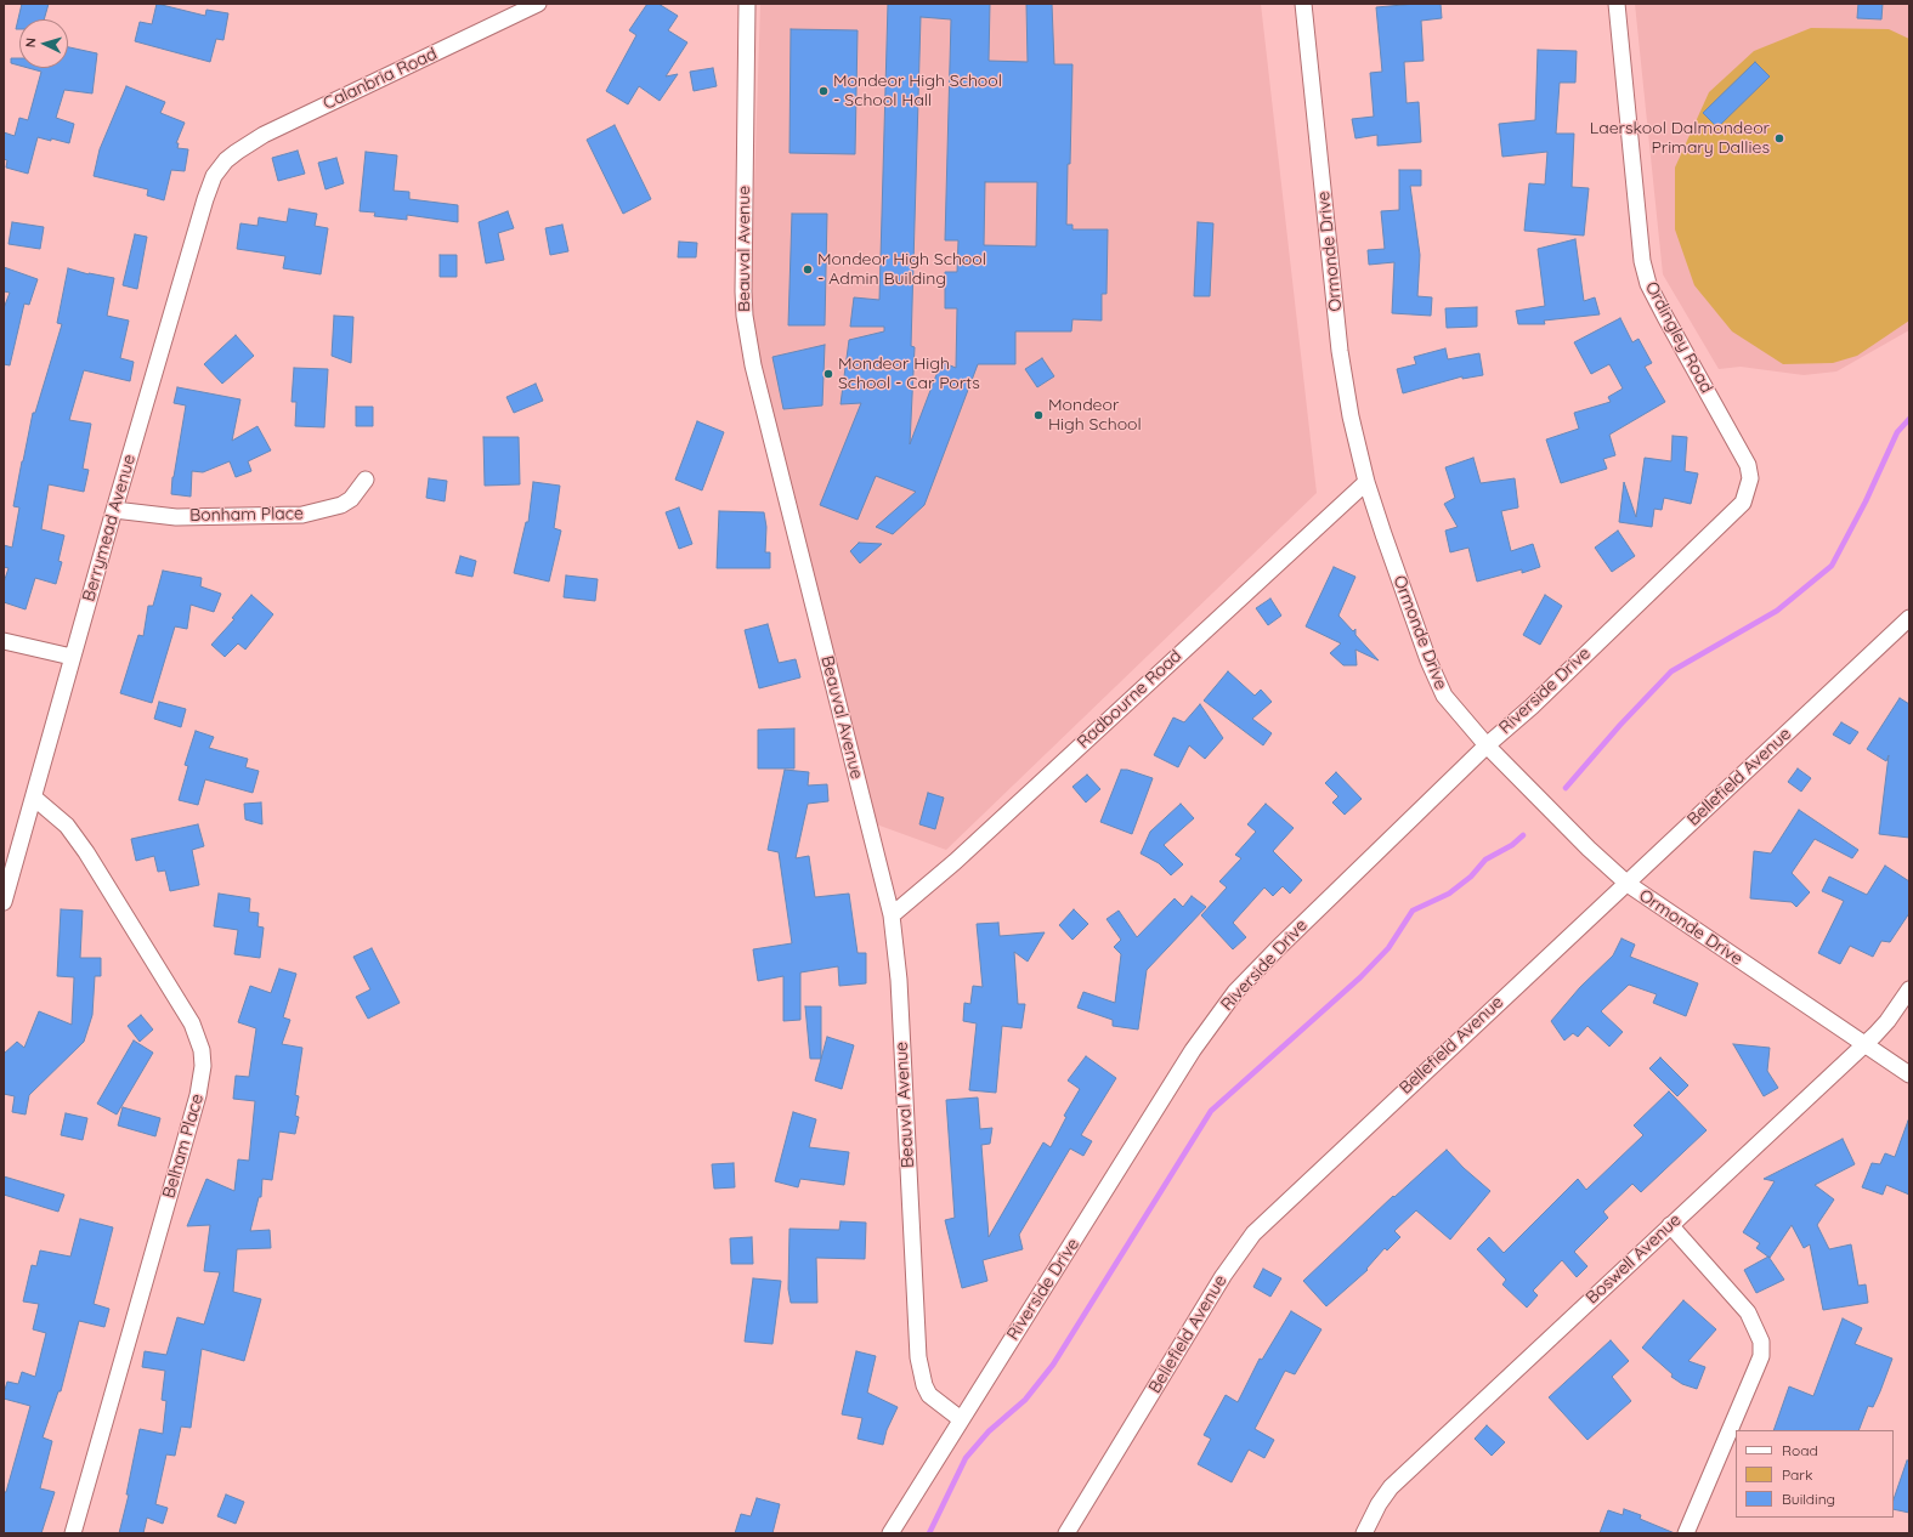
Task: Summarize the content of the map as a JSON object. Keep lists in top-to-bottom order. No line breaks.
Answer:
{"streets":{"street":["Calanbria Road","Beauval Avenue","Ormonde Drive","Ordingley Road","Bonham Place","Berrymead Avenue","Riverside Drive","Radbourne Road","Bellefield Avenue","Belham Place","Boswell Avenue"]},"crossings":[["Calanbria Road","Berrymead Avenue"],["Beauval Avenue","Riverside Drive"],["Beauval Avenue","Radbourne Road"],["Ormonde Drive","Riverside Drive"],["Ormonde Drive","Radbourne Road"],["Ormonde Drive","Bellefield Avenue"],["Ormonde Drive","Boswell Avenue"],["Ordingley Road","Riverside Drive"],["Bonham Place","Berrymead Avenue"],["Berrymead Avenue","Belham Place"]],"places":["Mondeor High School - School Hall","Laerskool Dalmondeor Primary Dallies","Mondeor High School - Admin Building","Mondeor High School - Car Ports","Mondeor High School"],"legend":["Road","Park","Building"],"north":"left"}
